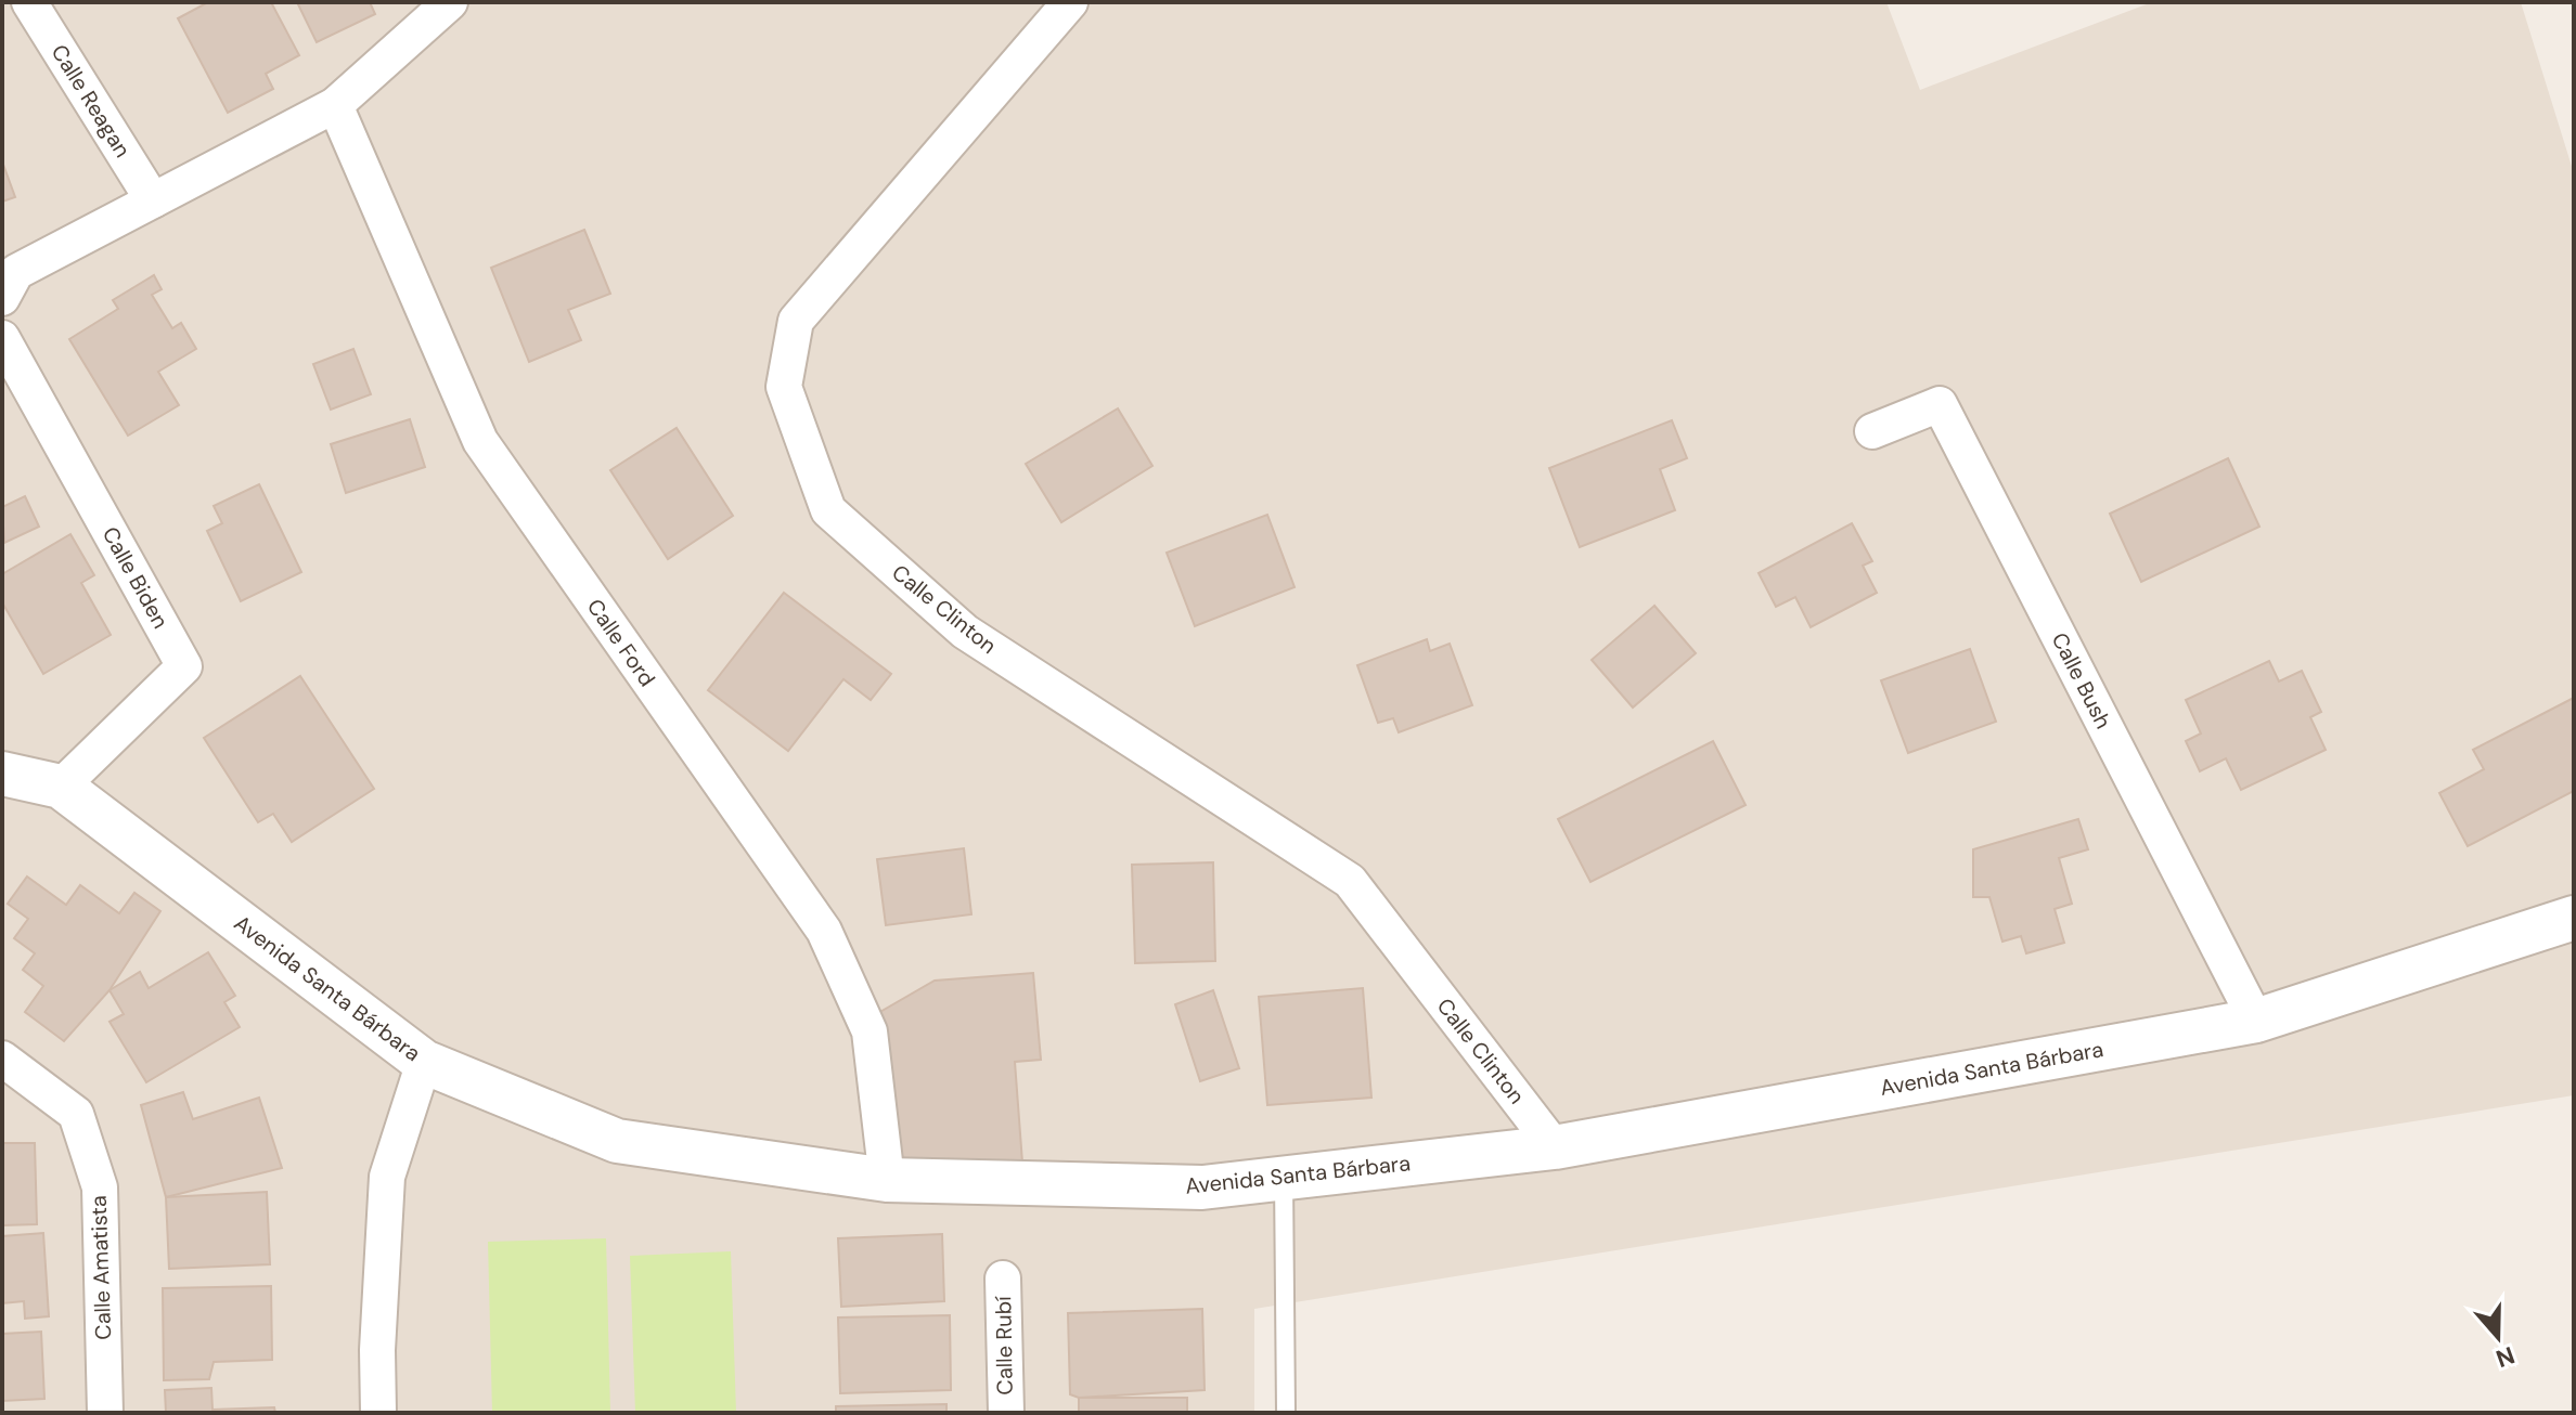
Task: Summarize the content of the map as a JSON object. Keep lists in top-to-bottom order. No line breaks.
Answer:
{"streets":{"street":["Calle Reagan","Calle Biden","Calle Clinton","Calle Ford","Calle Bush","Avenida Santa Bárbara","Calle Amatista","Calle Rubí"]},"crossings":[["Calle Biden","Avenida Santa Bárbara"],["Calle Clinton","Avenida Santa Bárbara"],["Calle Ford","Avenida Santa Bárbara"],["Calle Bush","Avenida Santa Bárbara"]],"north":"bottom"}
